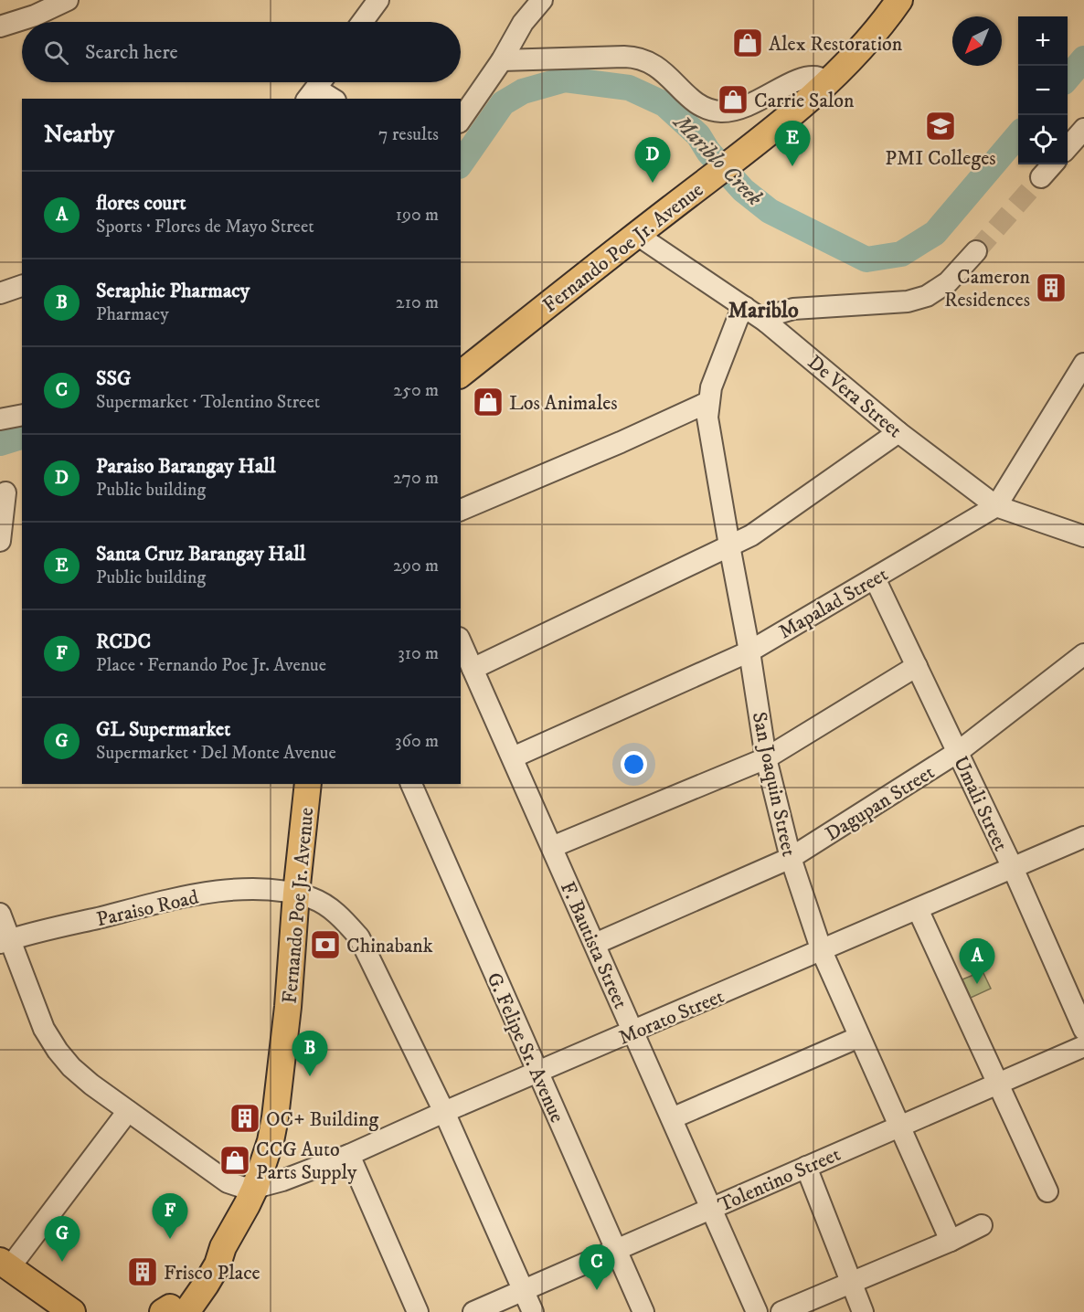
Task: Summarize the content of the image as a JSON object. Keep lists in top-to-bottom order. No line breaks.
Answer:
{"streets":{"main road":["Fernando Poe Jr. Avenue"],"street":["De Vera Street","Mapalad Street","San Joaquin Street","Dagupan Street","Umali Street","Paraiso Road","F. Bautista Street","Morato Street","G. Felipe Sr. Avenue","Tolentino Street"]},"crossings":[["Fernando Poe Jr. Avenue","De Vera Street"],["Fernando Poe Jr. Avenue","Paraiso Road"],["Fernando Poe Jr. Avenue","Morato Street"],["De Vera Street","Mapalad Street"],["De Vera Street","San Joaquin Street"],["Mapalad Street","San Joaquin Street"],["Mapalad Street","Umali Street"],["Mapalad Street","F. Bautista Street"],["San Joaquin Street","Dagupan Street"],["San Joaquin Street","Morato Street"],["San Joaquin Street","Tolentino Street"],["Dagupan Street","Umali Street"],["Dagupan Street","F. Bautista Street"],["Umali Street","Morato Street"],["Paraiso Road","Morato Street"],["Paraiso Road","Tolentino Street"],["F. Bautista Street","Morato Street"],["F. Bautista Street","Tolentino Street"],["Morato Street","G. Felipe Sr. Avenue"],["G. Felipe Sr. Avenue","Tolentino Street"]],"districts":["Mariblo"],"water":["Mariblo Creek"],"places":{"shop":["Alex Restoration","Carrie Salon","Los Animales","CCG Auto Parts Supply"],"school or university":["PMI Colleges"],"building":["Cameron Residences","OC+ Building","Frisco Place"],"bank":["Chinabank"]},"north":"bottom left","page":{"map_buttons":["+","−"],"search":"Search here","heading":["Nearby","7 results"],"pins":["E","D","A","B","F","G","C"],"list":[{"mark":"A","name":"flores court","note":"Sports · Flores de Mayo Street","value":"190 m"},{"mark":"B","name":"Seraphic Pharmacy","note":"Pharmacy","value":"210 m"},{"mark":"C","name":"SSG","note":"Supermarket · Tolentino Street","value":"250 m"},{"mark":"D","name":"Paraiso Barangay Hall","note":"Public building","value":"270 m"},{"mark":"E","name":"Santa Cruz Barangay Hall","note":"Public building","value":"290 m"},{"mark":"F","name":"RCDC","note":"Place · Fernando Poe Jr. Avenue","value":"310 m"},{"mark":"G","name":"GL Supermarket","note":"Supermarket · Del Monte Avenue","value":"360 m"}]}}
